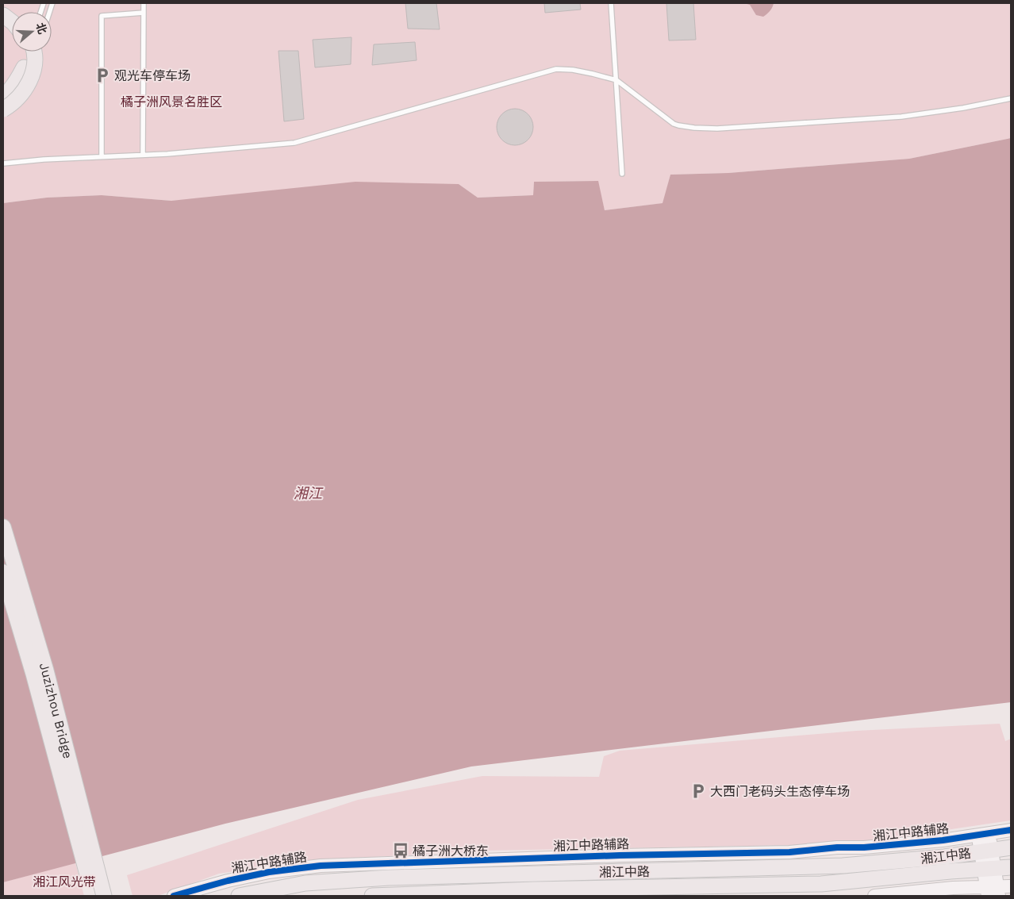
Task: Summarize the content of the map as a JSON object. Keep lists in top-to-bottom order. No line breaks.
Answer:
{"streets":{"main road":["Juzizhou Bridge","湘江中路"],"street":["湘江中路辅路"]},"water":["湘江"],"parks":["橘子洲风景名胜区","湘江风光带"],"places":{"parking":["观光车停车场","大西门老码头生态停车场"],"bus stop":["橘子洲大桥东"]},"north":"right"}
